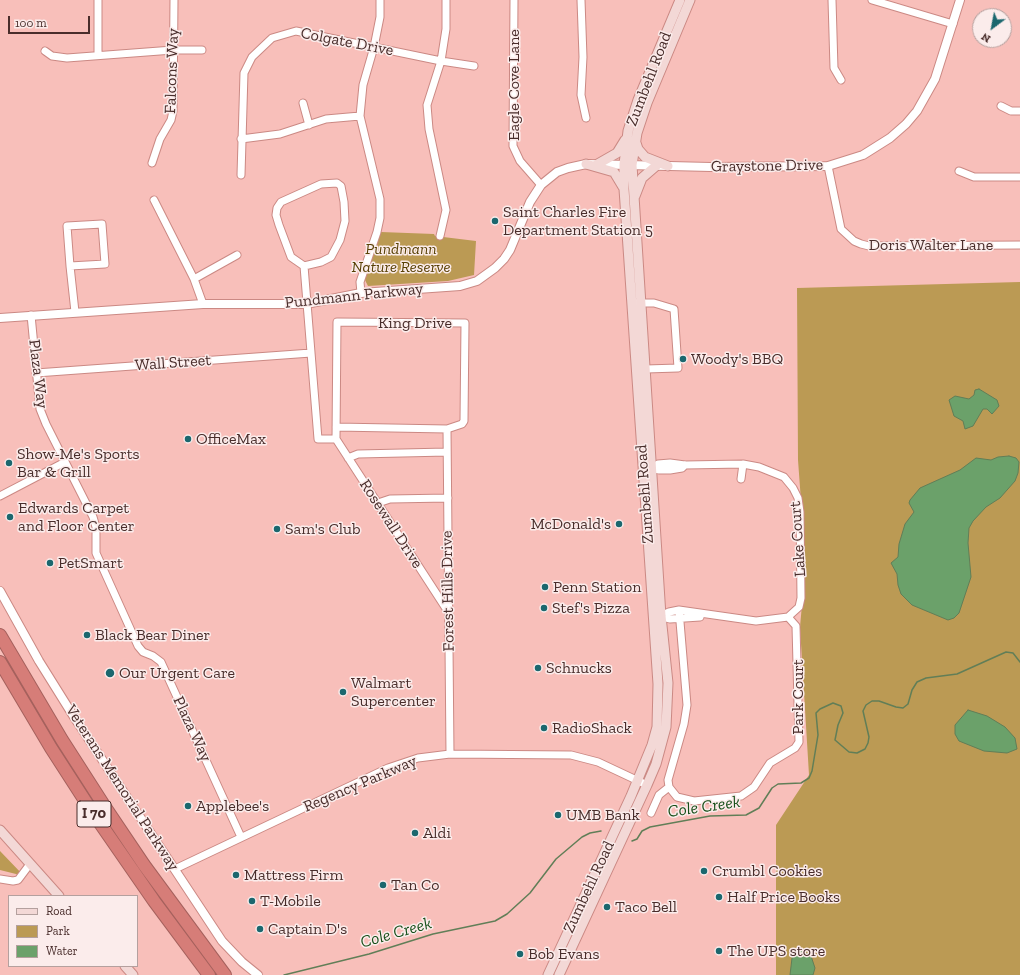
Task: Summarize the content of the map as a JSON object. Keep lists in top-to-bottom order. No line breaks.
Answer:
{"streets":{"highway":["I 70"],"main road":["Zumbehl Road"],"street":["Colgate Drive","Falcons Way","Eagle Cove Lane","Graystone Drive","Doris Walter Lane","Pundmann Parkway","King Drive","Wall Street","Plaza Way","Rosewall Drive","Lake Court","Forest Hills Drive","Park Court","Regency Parkway","Veterans Memorial Parkway"]},"crossings":[["Zumbehl Road","Graystone Drive"],["Zumbehl Road","Pundmann Parkway"],["Zumbehl Road","Lake Court"],["Zumbehl Road","Regency Parkway"],["Eagle Cove Lane","Pundmann Parkway"],["Graystone Drive","Doris Walter Lane"],["Graystone Drive","Pundmann Parkway"],["Pundmann Parkway","Plaza Way"],["King Drive","Forest Hills Drive"],["Wall Street","Plaza Way"],["Plaza Way","Regency Parkway"],["Rosewall Drive","Forest Hills Drive"],["Lake Court","Park Court"],["Forest Hills Drive","Regency Parkway"],["Regency Parkway","Veterans Memorial Parkway"]],"water":["Cole Creek"],"parks":["Pundmann Nature Reserve"],"places":["Saint Charles Fire Department Station 5","Woody's BBQ","OfficeMax","Show-Me's Sports Bar & Grill","Edwards Carpet and Floor Center","McDonald's","Sam's Club","PetSmart","Penn Station","Stef's Pizza","Black Bear Diner","Schnucks","Our Urgent Care","Walmart Supercenter","RadioShack","Applebee's","UMB Bank","Aldi","Crumbl Cookies","Mattress Firm","Tan Co","Half Price Books","T-Mobile","Taco Bell","Captain D's","The UPS store","Bob Evans"],"legend":["Road","Park","Water"],"scale_bar":"100 m","north":"bottom left"}
